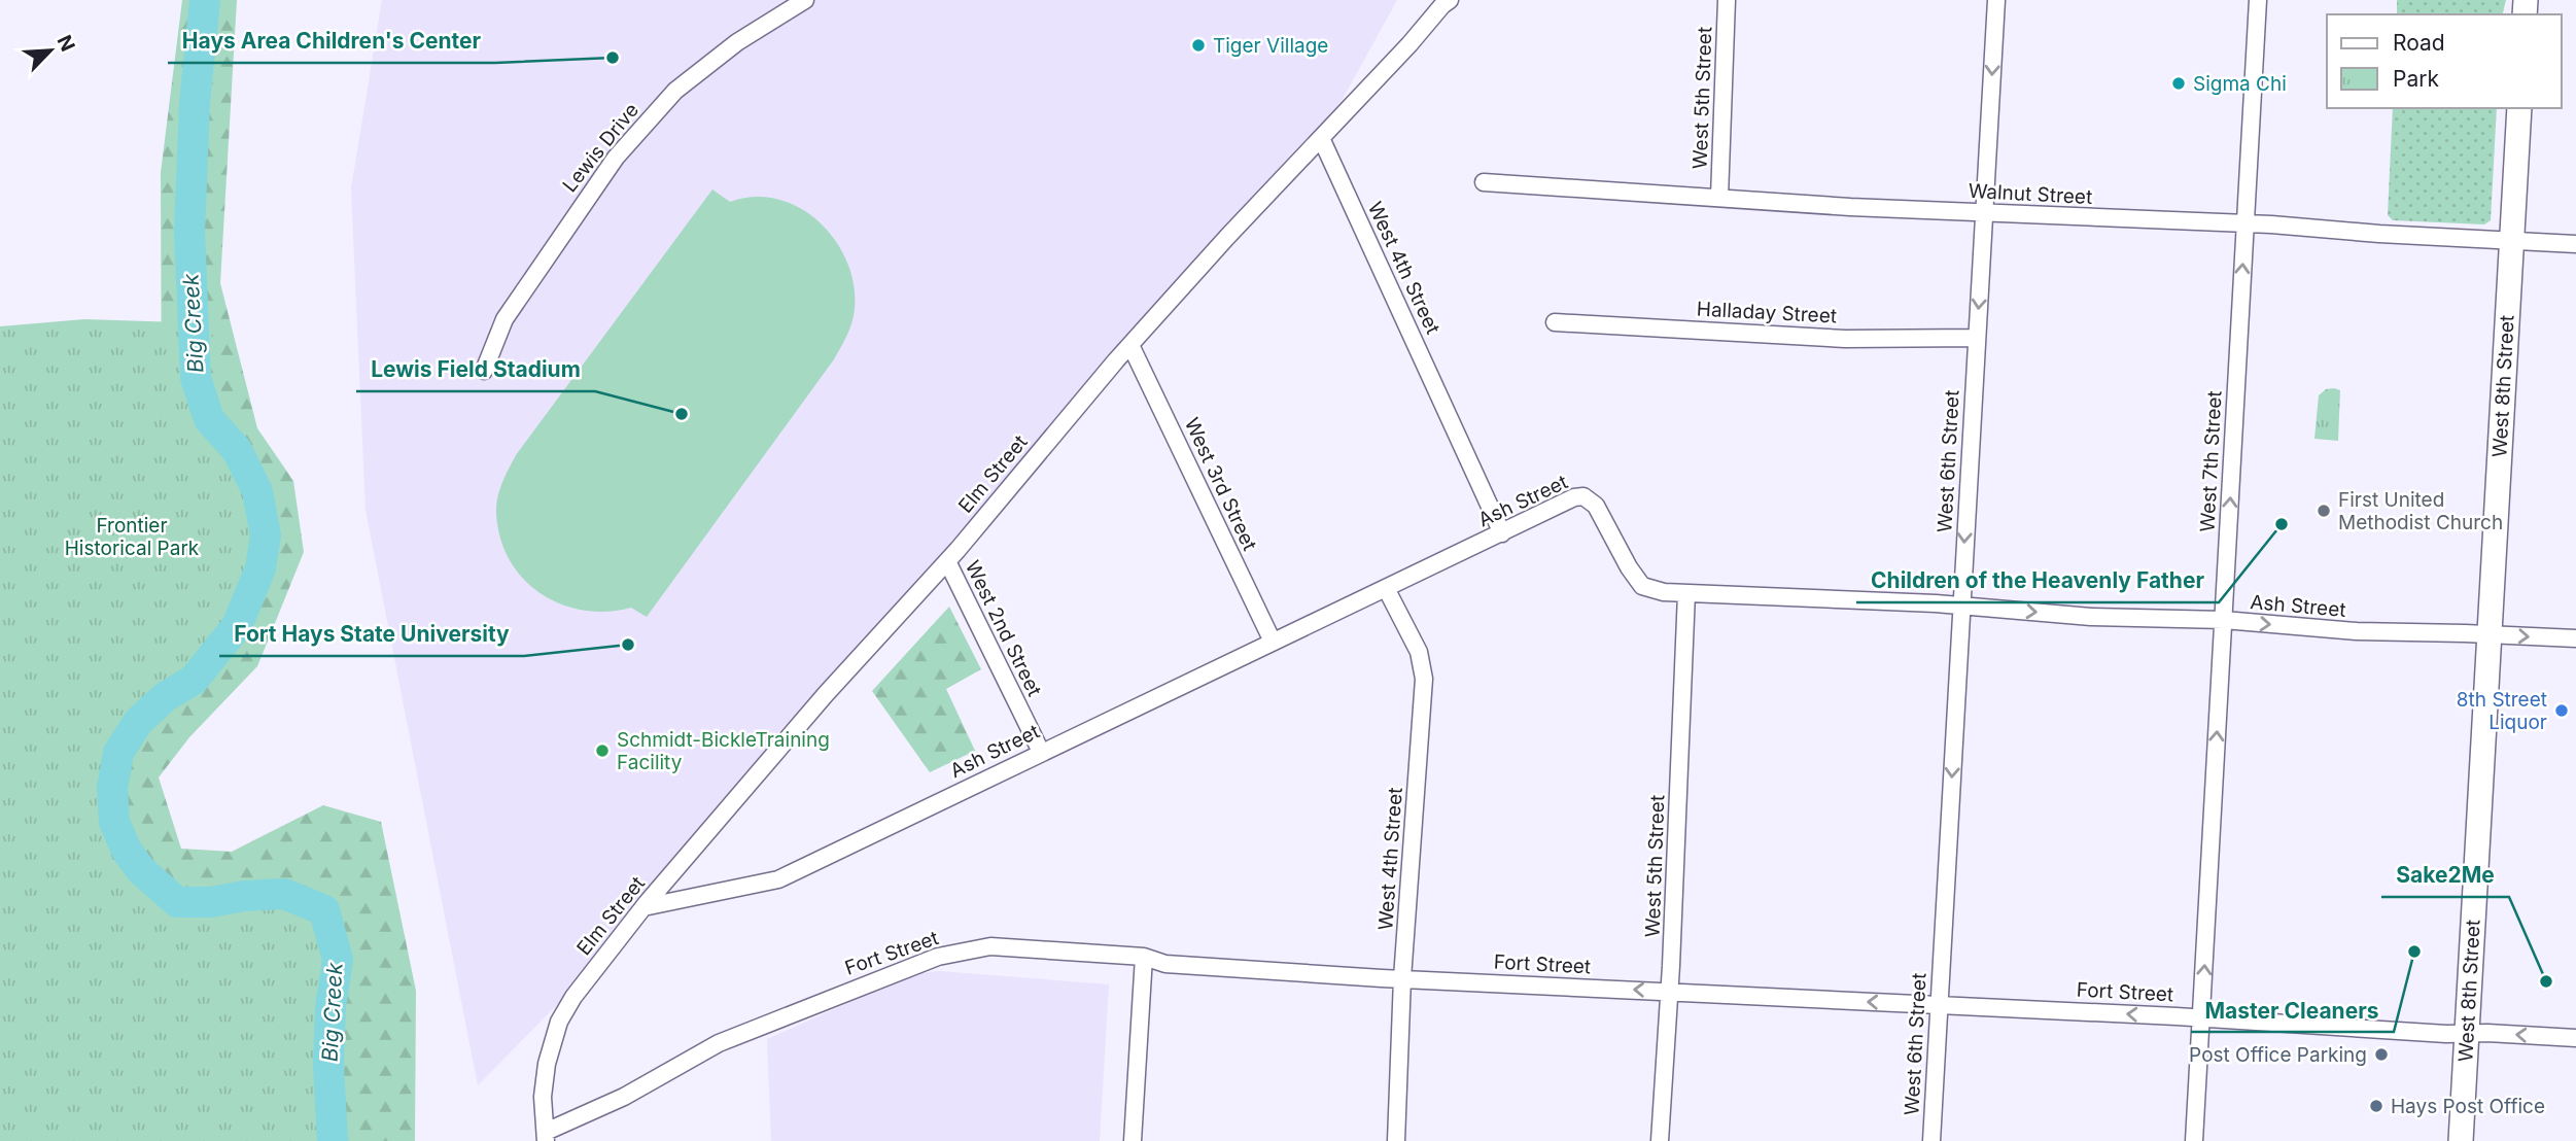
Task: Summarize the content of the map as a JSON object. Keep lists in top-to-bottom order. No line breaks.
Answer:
{"streets":{"main road":["West 8th Street"],"street":["West 5th Street","Lewis Drive","Walnut Street","West 4th Street","Halladay Street","West 6th Street","West 7th Street","Elm Street","West 3rd Street","Ash Street","West 2nd Street","Fort Street"]},"crossings":[["West 5th Street","Walnut Street"],["West 5th Street","Ash Street"],["West 5th Street","Fort Street"],["Walnut Street","West 8th Street"],["Walnut Street","West 6th Street"],["Walnut Street","West 7th Street"],["West 4th Street","Elm Street"],["West 4th Street","Ash Street"],["West 4th Street","Fort Street"],["Halladay Street","West 6th Street"],["West 8th Street","Ash Street"],["West 8th Street","Fort Street"],["West 6th Street","Ash Street"],["West 6th Street","Fort Street"],["West 7th Street","Ash Street"],["West 7th Street","Fort Street"],["Elm Street","West 3rd Street"],["Elm Street","Ash Street"],["Elm Street","West 2nd Street"],["Elm Street","Fort Street"],["West 3rd Street","Ash Street"],["Ash Street","West 2nd Street"]],"one_way":["West 6th Street","West 7th Street","Fort Street"],"water":["Big Creek"],"parks":["Frontier Historical Park"],"places":["Tiger Village","Hays Area Children's Center","Sigma Chi","Lewis Field Stadium","First United Methodist Church","Children of the Heavenly Father","Fort Hays State University","8th Street Liquor","Schmidt-BickleTraining Facility","Master Cleaners","Sake2Me","Post Office Parking","Hays Post Office"],"legend":["Road","Park"],"north":"top right"}
